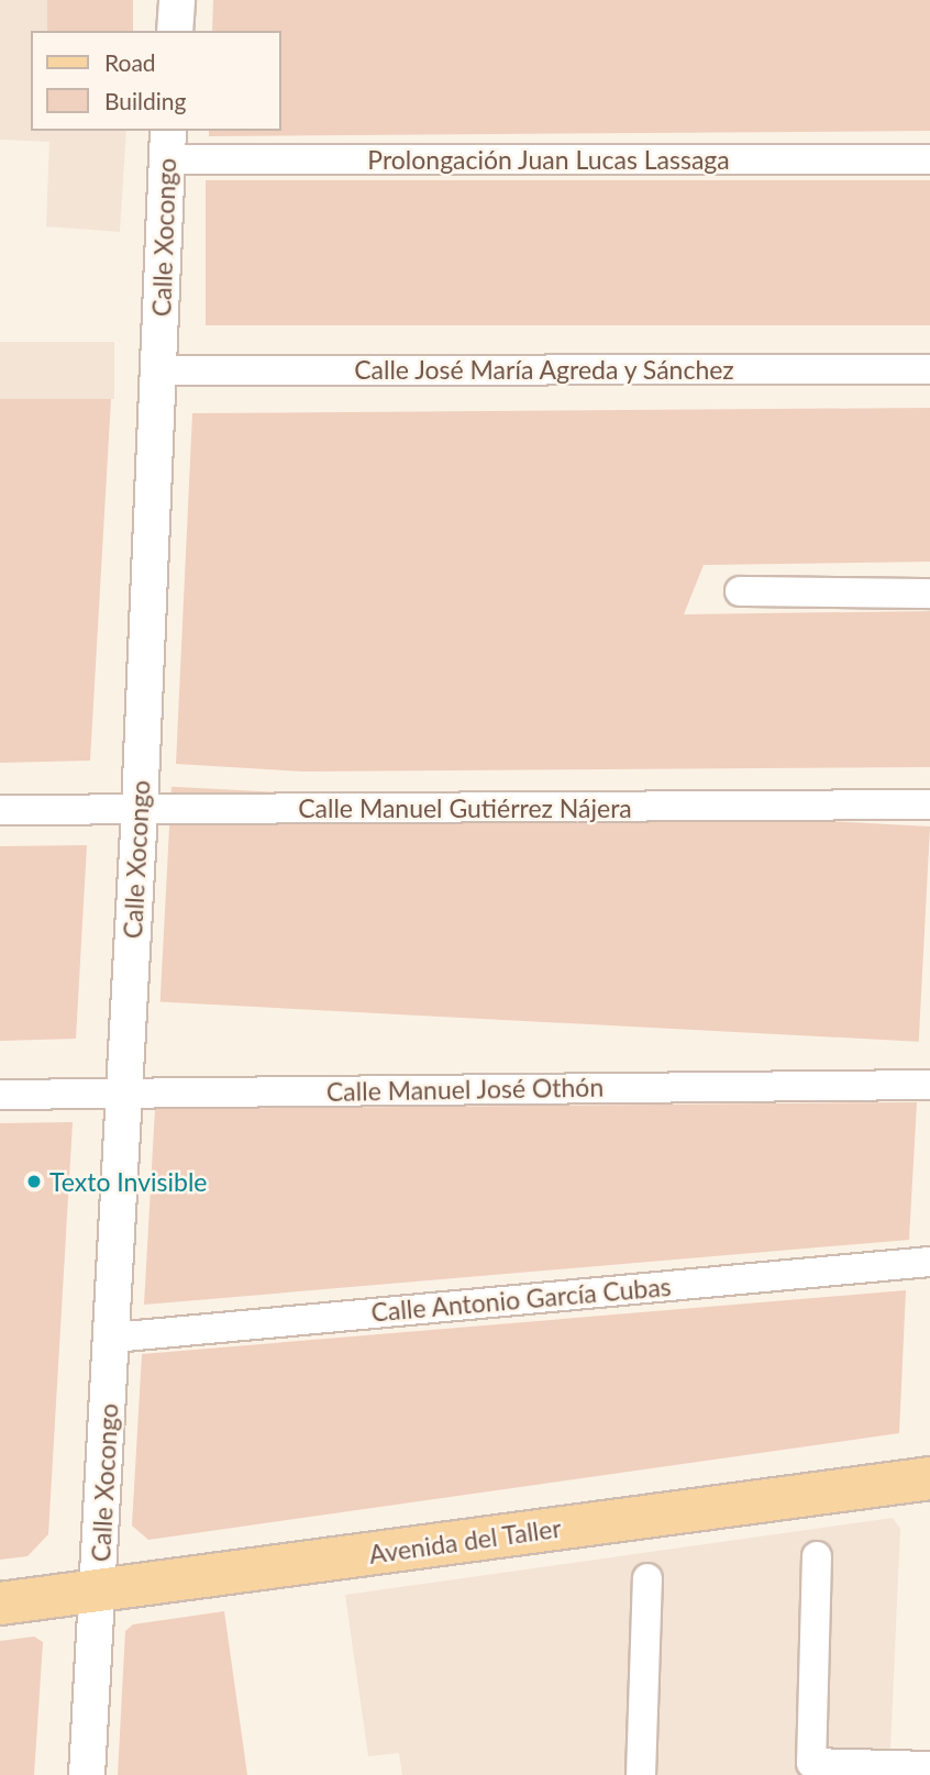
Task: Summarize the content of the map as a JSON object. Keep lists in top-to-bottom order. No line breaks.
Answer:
{"streets":{"main road":["Avenida del Taller"],"street":["Prolongación Juan Lucas Lassaga","Calle Xocongo","Calle José María Agreda y Sánchez","Calle Manuel Gutiérrez Nájera","Calle Manuel José Othón","Calle Antonio García Cubas"]},"crossings":[["Prolongación Juan Lucas Lassaga","Calle Xocongo"],["Calle Xocongo","Calle José María Agreda y Sánchez"],["Calle Xocongo","Calle Manuel Gutiérrez Nájera"],["Calle Xocongo","Calle Manuel José Othón"],["Calle Xocongo","Calle Antonio García Cubas"],["Calle Xocongo","Avenida del Taller"]],"places":["Texto Invisible"],"legend":["Road","Building"]}
